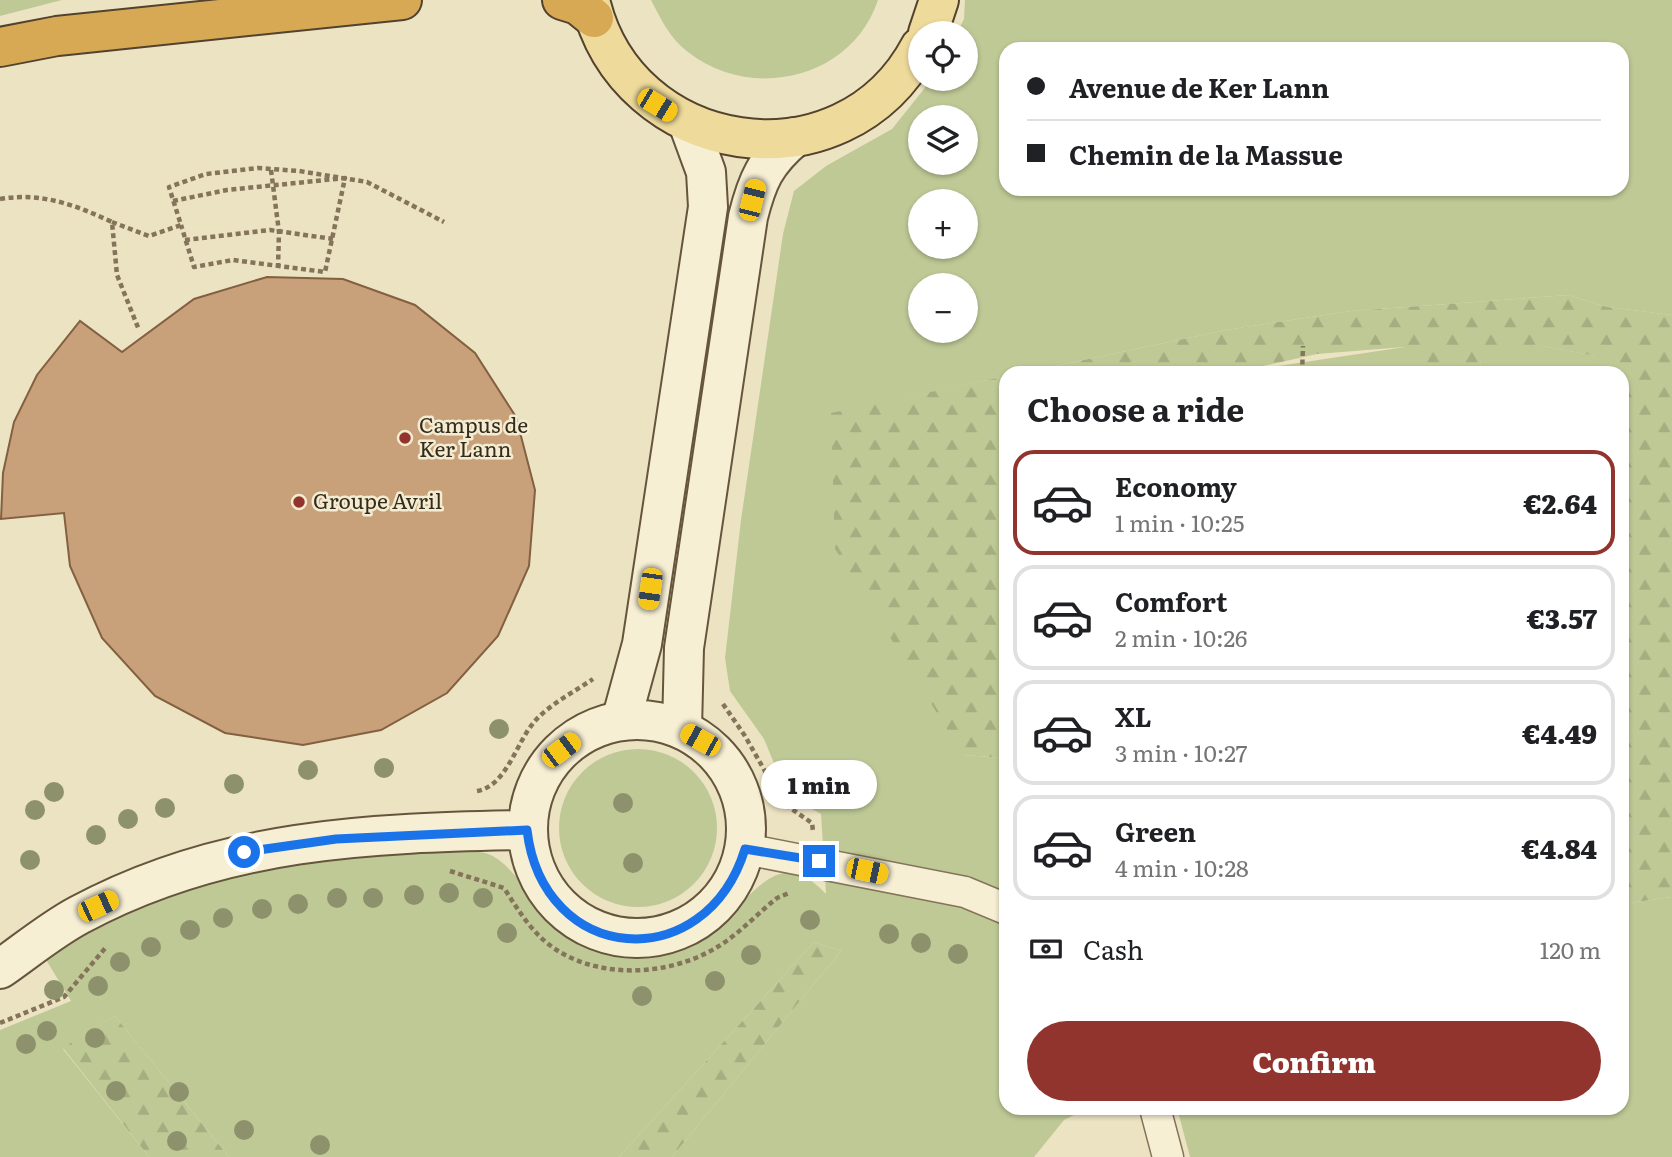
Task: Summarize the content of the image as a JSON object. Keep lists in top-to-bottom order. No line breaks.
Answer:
{"places":["Campus de Ker Lann","Groupe Avril"],"page":{"map_buttons":["+","−"],"banner":["Avenue de Ker Lann","Chemin de la Massue"],"heading":"Choose a ride","list":[{"name":"Economy","note":"1 min · 10:25","value":"€2.64"},{"name":"Comfort","note":"2 min · 10:26","value":"€3.57"},{"name":"XL","note":"3 min · 10:27","value":"€4.49"},{"name":"Green","note":"4 min · 10:28","value":"€4.84"}],"bubble":"1 min","pay":["Cash","120 m"],"buttons":"Confirm"}}
